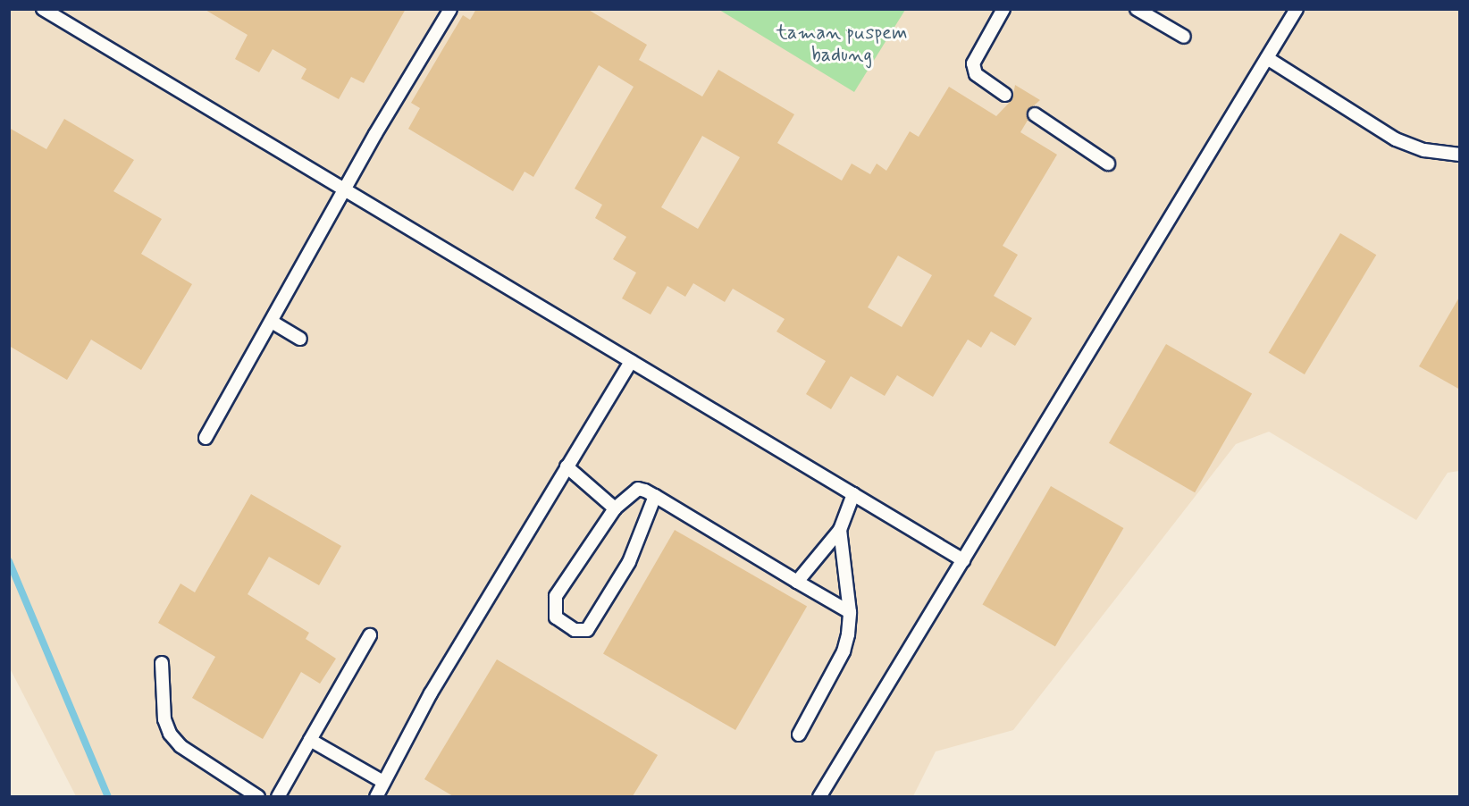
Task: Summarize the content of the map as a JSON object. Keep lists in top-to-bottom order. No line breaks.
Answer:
{"parks":["taman puspem badung"]}
